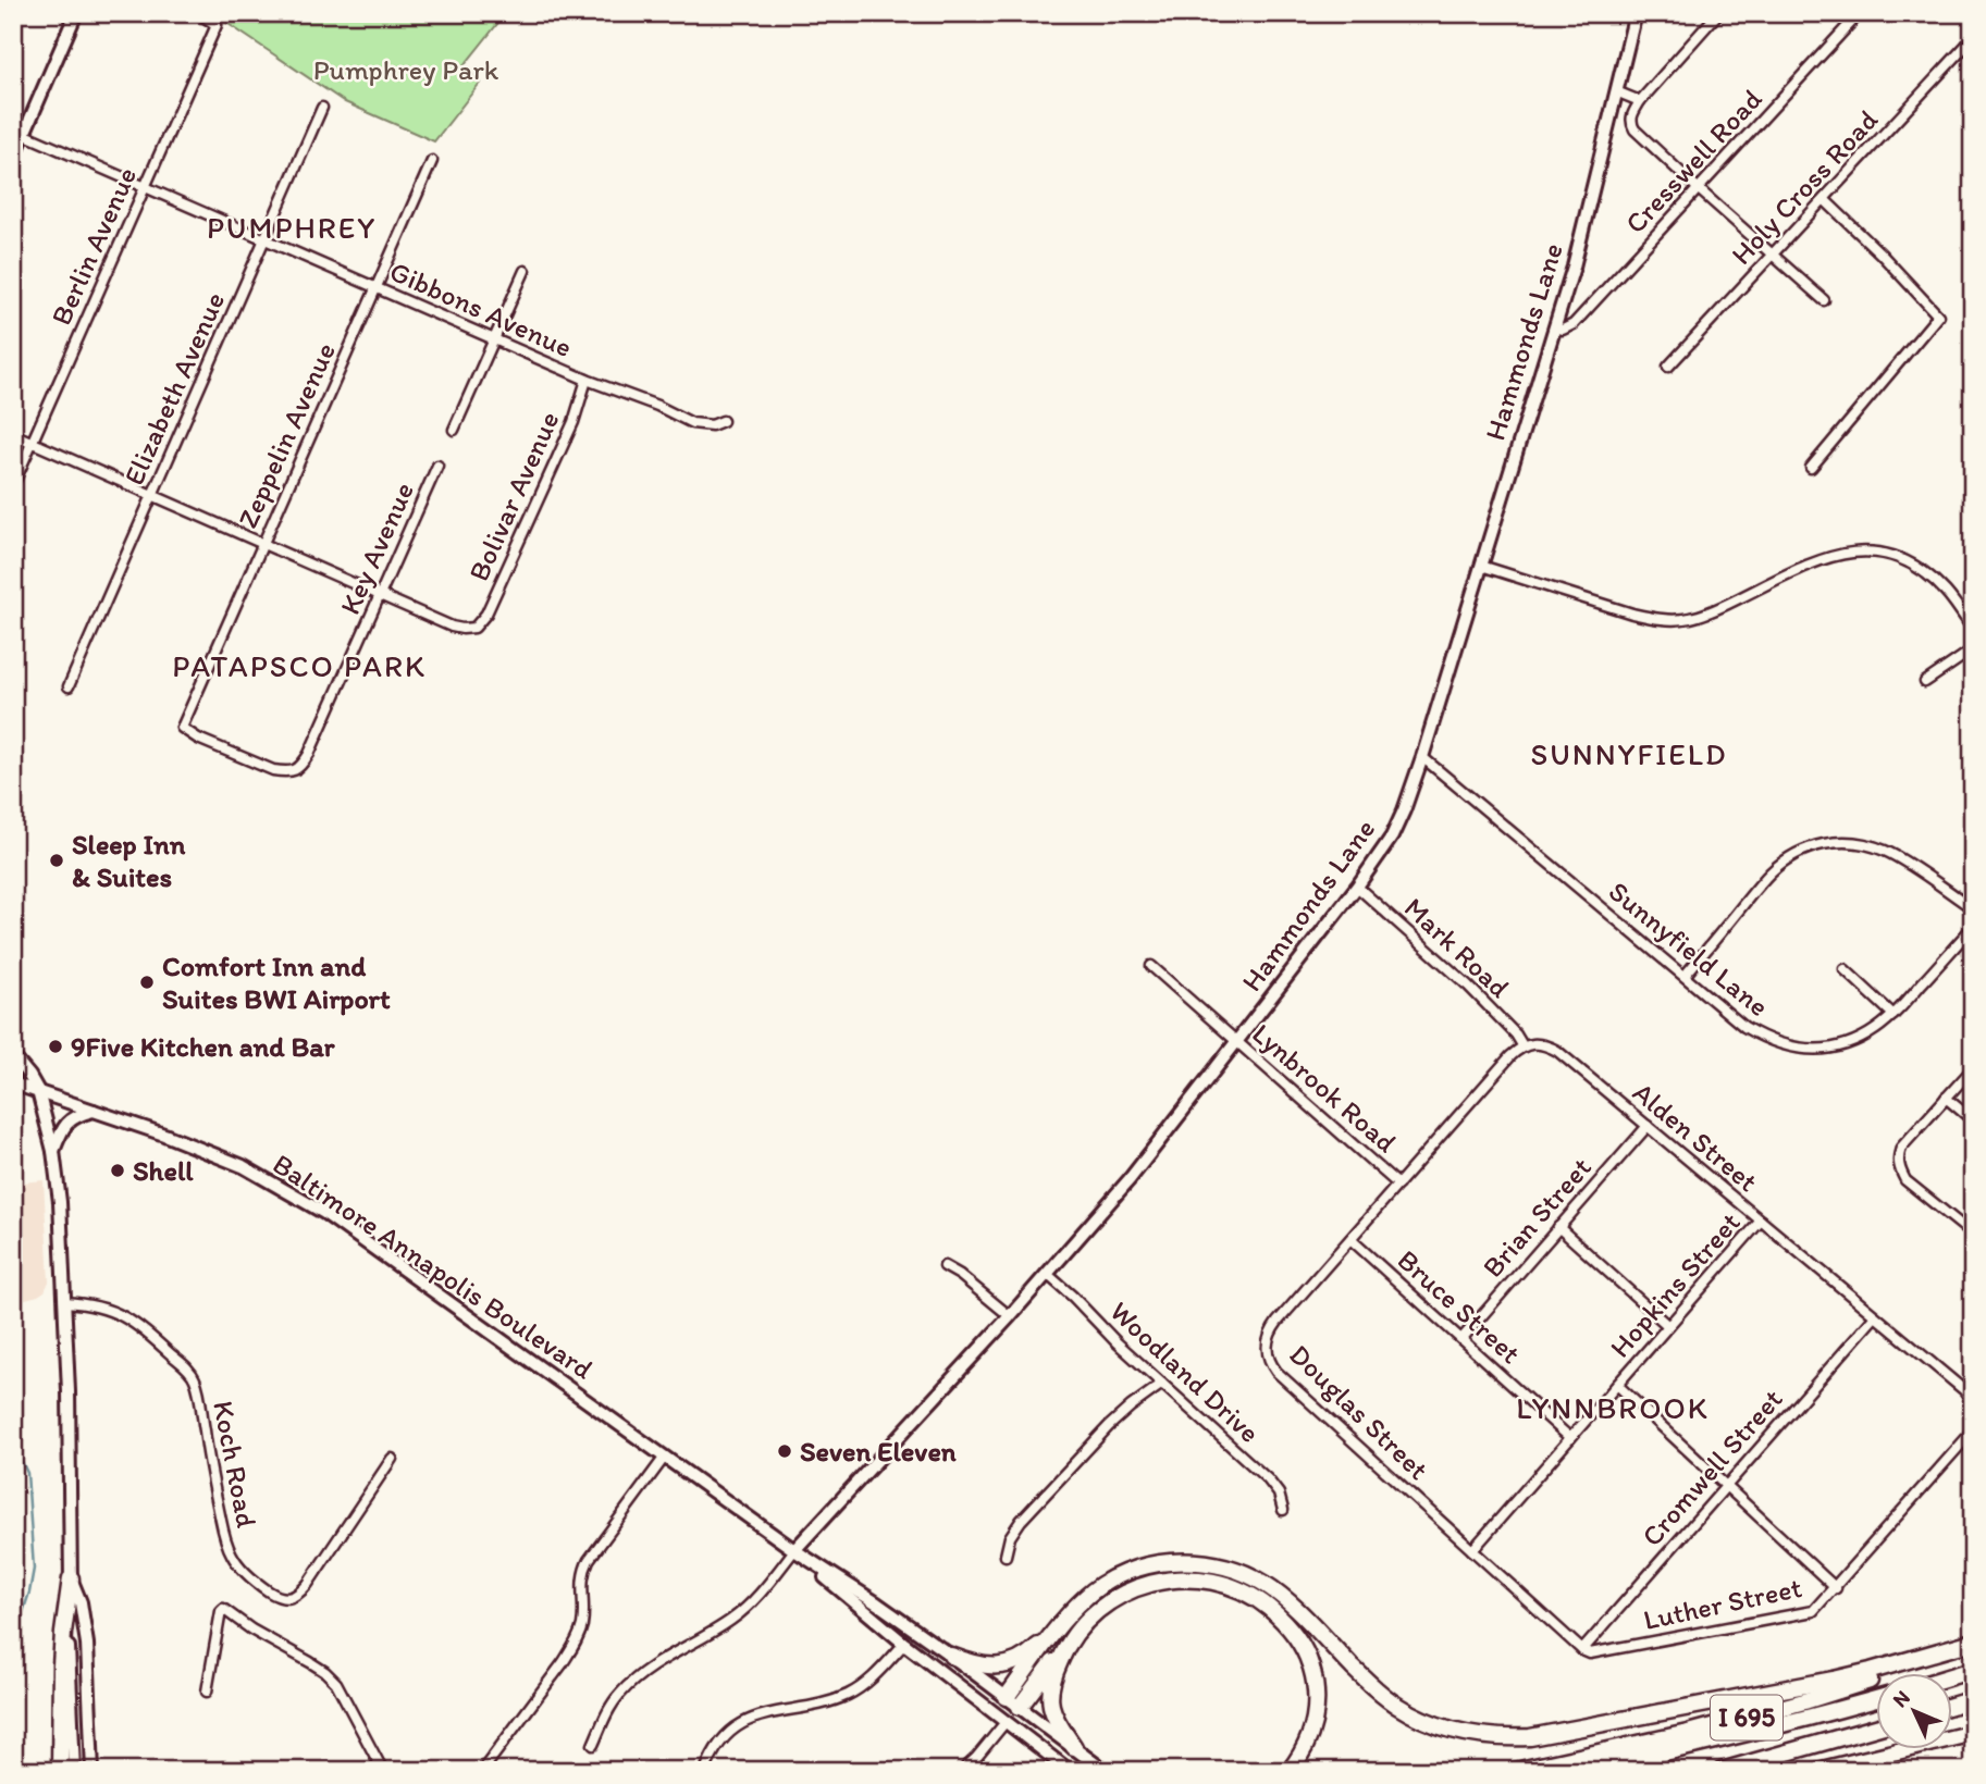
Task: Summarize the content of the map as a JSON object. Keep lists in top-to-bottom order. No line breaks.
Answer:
{"streets":{"highway":["I 695"],"main road":["Hammonds Lane","Baltimore Annapolis Boulevard"],"street":["Cresswell Road","Holy Cross Road","Berlin Avenue","Gibbons Avenue","Elizabeth Avenue","Zeppelin Avenue","Bolivar Avenue","Key Avenue","Mark Road","Sunnyfield Lane","Lynbrook Road","Alden Street","Brian Street","Hopkins Street","Bruce Street","Woodland Drive","Douglas Street","Koch Road","Cromwell Street","Luther Street"]},"crossings":[["Cresswell Road","Hammonds Lane"],["Berlin Avenue","Gibbons Avenue"],["Gibbons Avenue","Elizabeth Avenue"],["Gibbons Avenue","Zeppelin Avenue"],["Gibbons Avenue","Bolivar Avenue"],["Hammonds Lane","Mark Road"],["Hammonds Lane","Sunnyfield Lane"],["Hammonds Lane","Lynbrook Road"],["Hammonds Lane","Baltimore Annapolis Boulevard"],["Hammonds Lane","Woodland Drive"],["Zeppelin Avenue","Key Avenue"],["Bolivar Avenue","Key Avenue"],["Mark Road","Alden Street"],["Lynbrook Road","Douglas Street"],["Alden Street","Brian Street"],["Alden Street","Hopkins Street"],["Alden Street","Cromwell Street"],["Brian Street","Bruce Street"],["Hopkins Street","Bruce Street"],["Hopkins Street","Douglas Street"],["Bruce Street","Douglas Street"],["Douglas Street","Cromwell Street"],["Douglas Street","Luther Street"],["Cromwell Street","Luther Street"]],"districts":["PUMPHREY","PATAPSCO PARK","SUNNYFIELD","LYNNBROOK"],"parks":["Pumphrey Park"],"places":["Sleep Inn & Suites","Comfort Inn and Suites BWI Airport","9Five Kitchen and Bar","Shell","Seven Eleven"],"north":"top left"}
